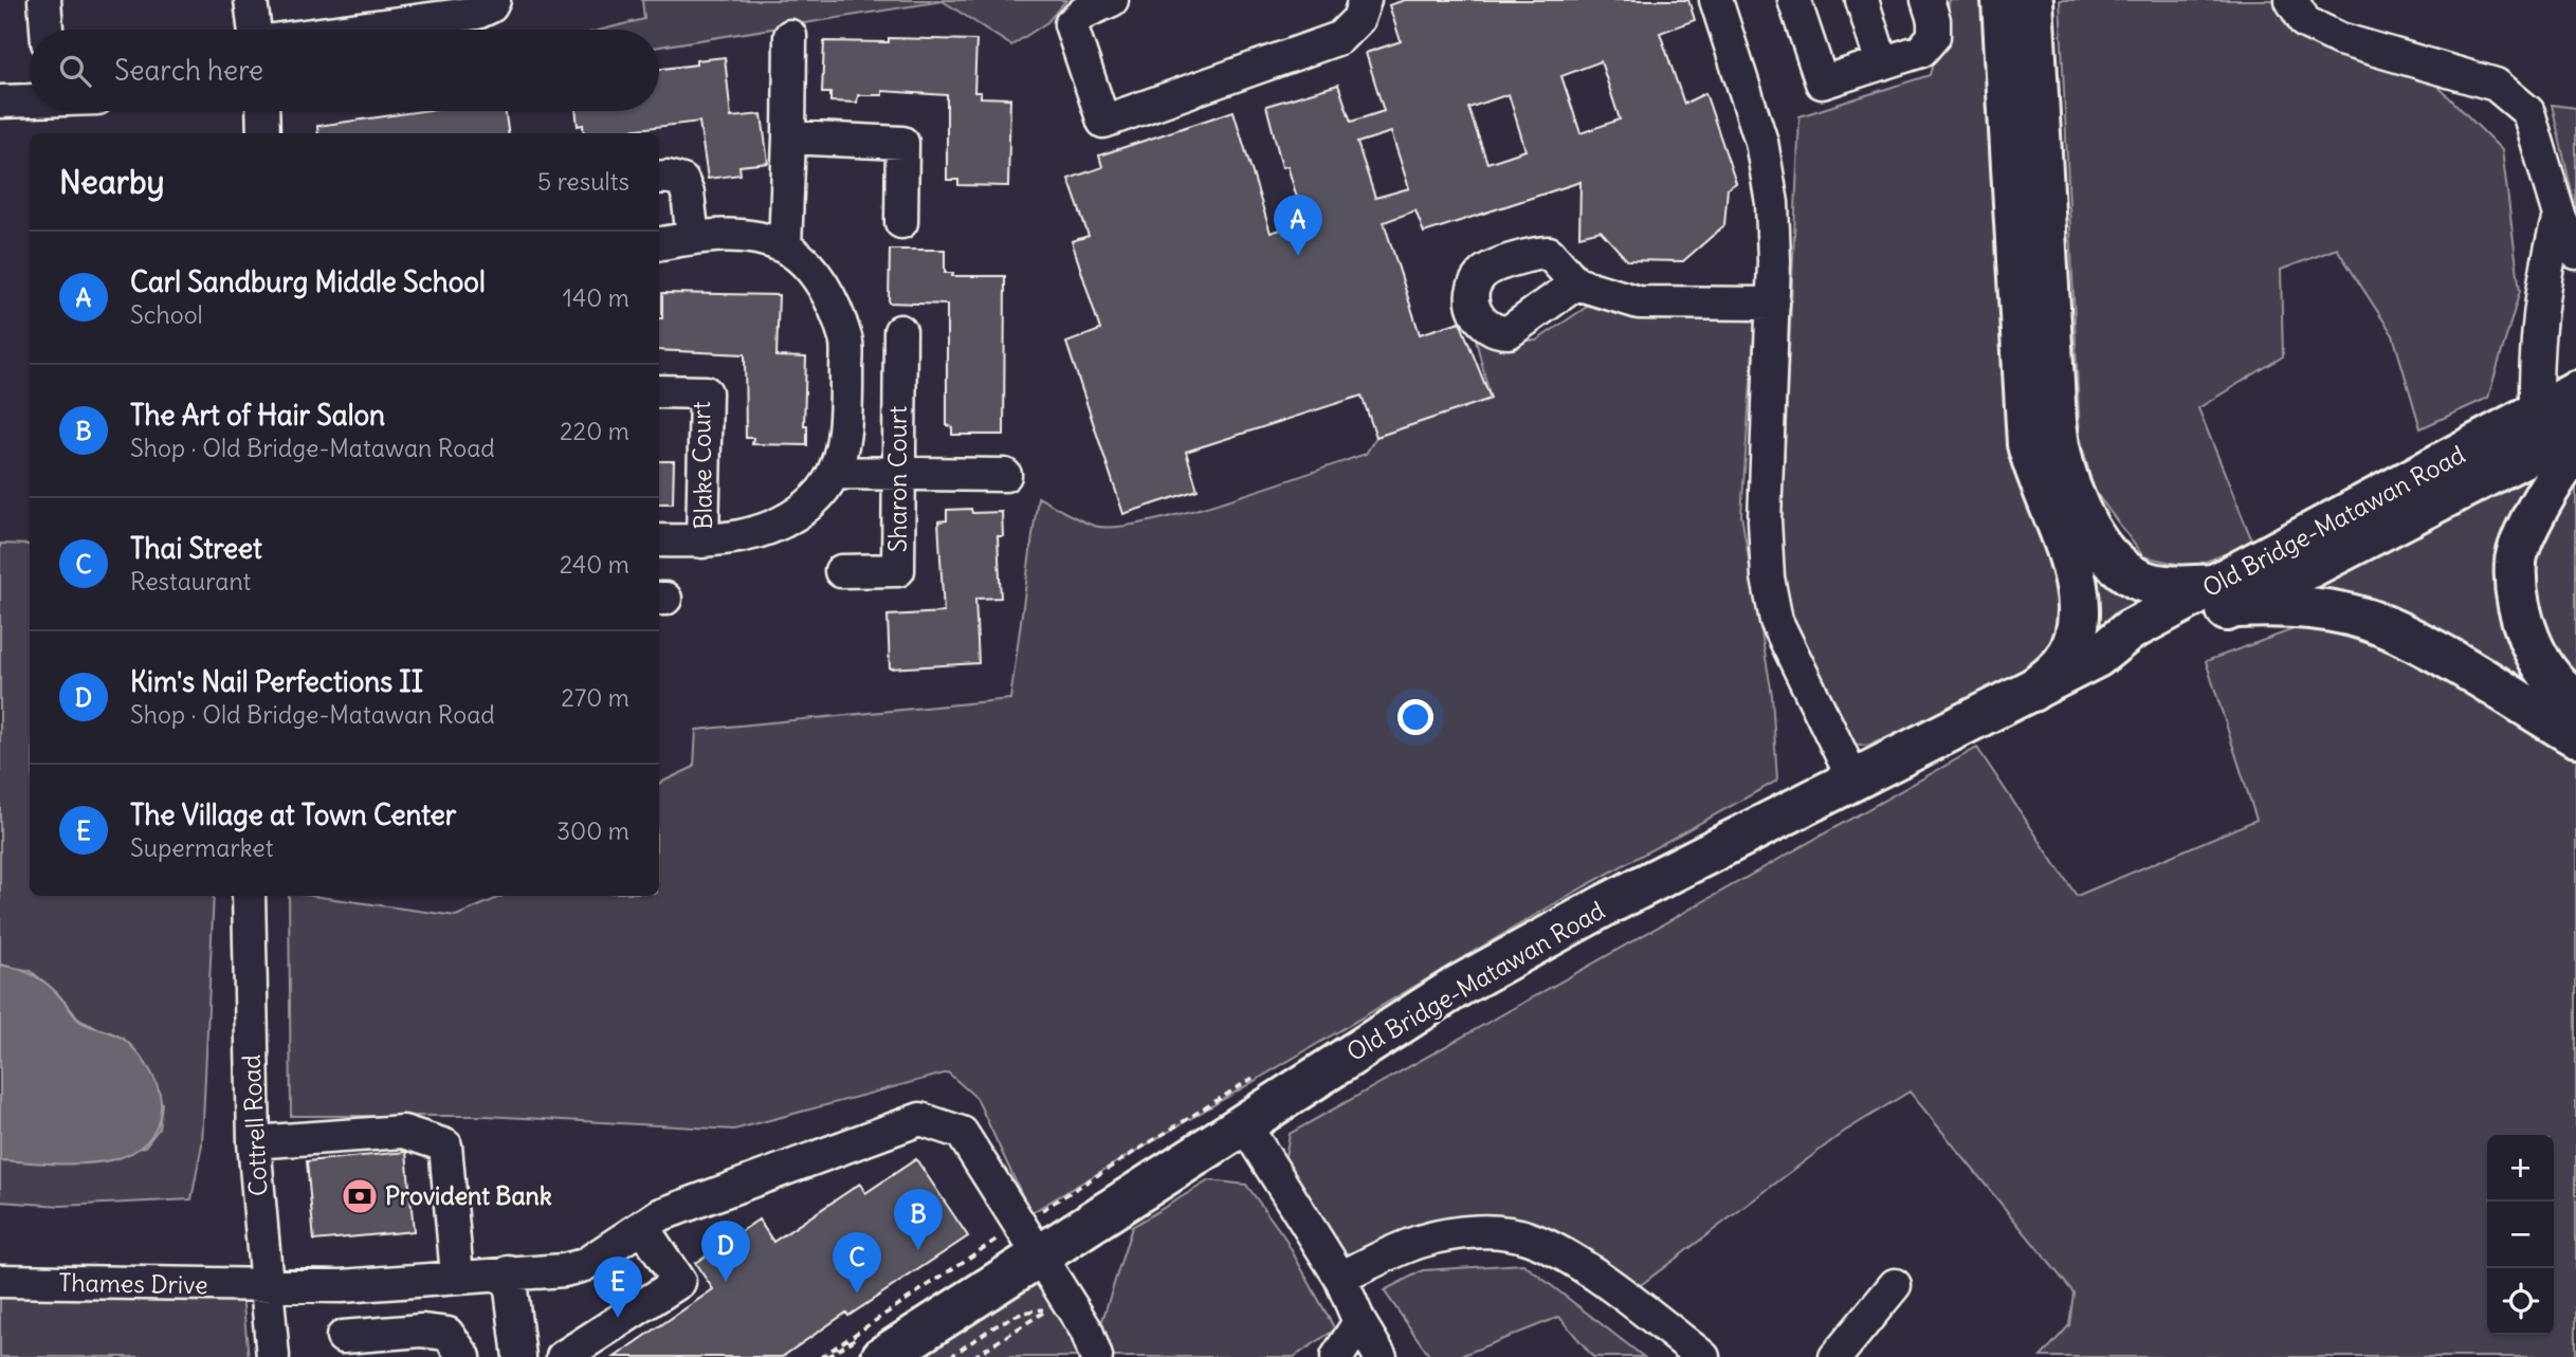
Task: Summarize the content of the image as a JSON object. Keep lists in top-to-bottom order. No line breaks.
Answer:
{"streets":{"main road":["Old Bridge-Matawan Road"],"street":["Blake Court","Sharon Court","Cottrell Road","Thames Drive"]},"crossings":[["Old Bridge-Matawan Road","Thames Drive"],["Cottrell Road","Thames Drive"]],"places":{"bank":["Provident Bank"]},"page":{"search":"Search here","heading":["Nearby","5 results"],"pins":["A","B","D","C","E"],"list":[{"mark":"A","name":"Carl Sandburg Middle School","note":"School","value":"140 m"},{"mark":"B","name":"The Art of Hair Salon","note":"Shop · Old Bridge-Matawan Road","value":"220 m"},{"mark":"C","name":"Thai Street","note":"Restaurant","value":"240 m"},{"mark":"D","name":"Kim's Nail Perfections II","note":"Shop · Old Bridge-Matawan Road","value":"270 m"},{"mark":"E","name":"The Village at Town Center","note":"Supermarket","value":"300 m"}],"map_buttons":["+","−"]}}
